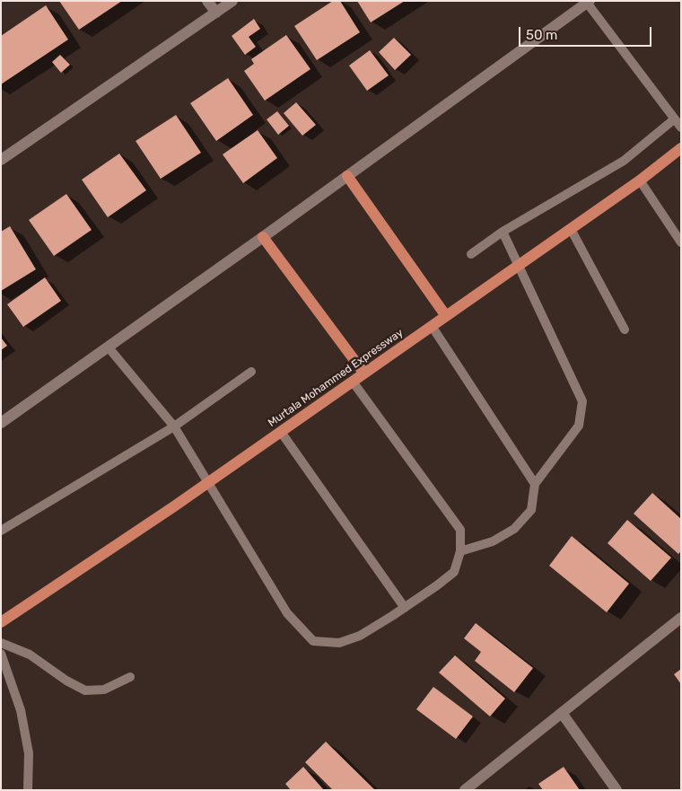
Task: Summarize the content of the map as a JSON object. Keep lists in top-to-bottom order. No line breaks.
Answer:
{"streets":{"main road":["Murtala Mohammed Expressway"]},"scale_bar":"50 m"}
